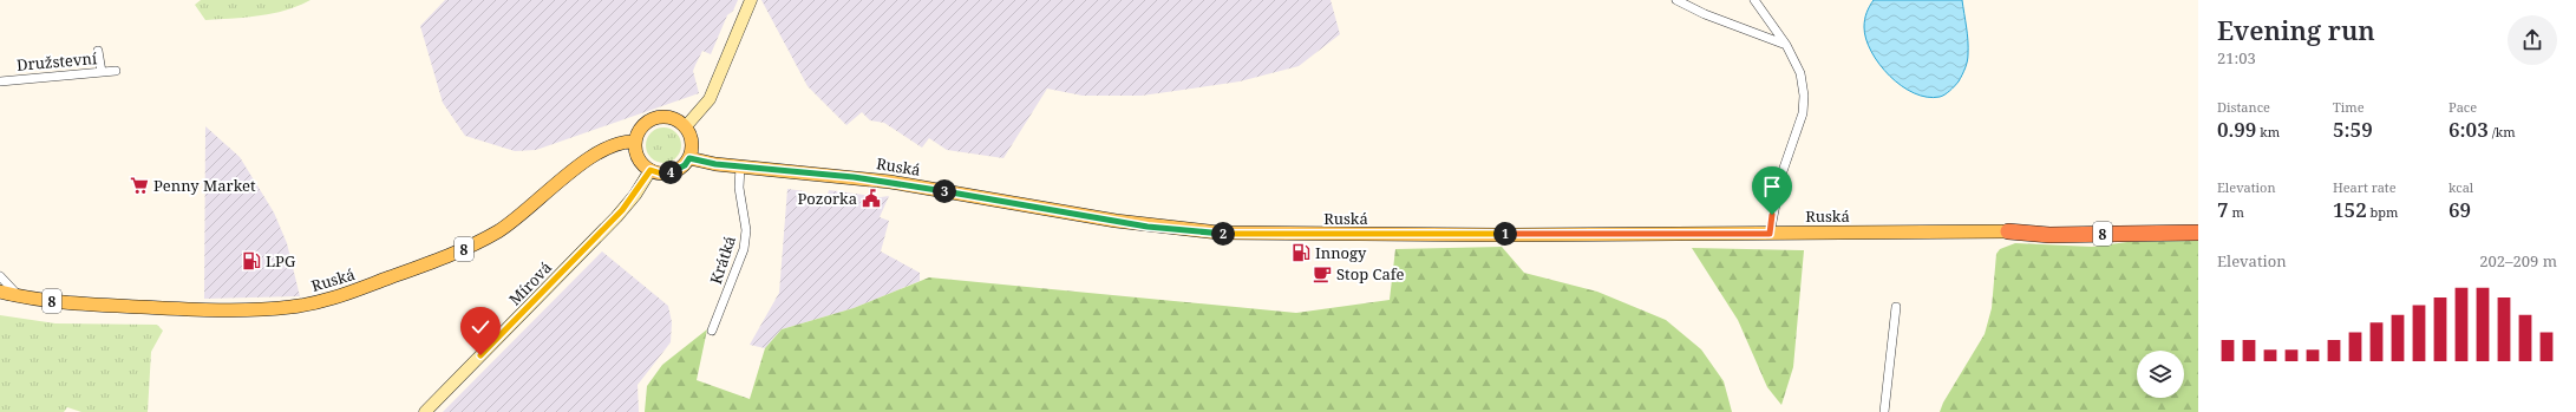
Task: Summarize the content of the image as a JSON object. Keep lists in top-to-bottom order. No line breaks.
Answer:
{"streets":{"highway":["8"],"main road":["Ruská"],"street":["Družstevní","Krátká","Mírová"]},"crossings":[["Ruská","8"],["Ruská","Krátká"],["Ruská","Mírová"]],"places":{"supermarket":["Penny Market"],"public building":["Pozorka"],"fuel station":["Innogy","LPG"],"cafe":["Stop Cafe"]},"page":{"heading":["Evening run","21:03"],"stats":[["Distance","0.99 km"],["Time","5:59"],["Pace","6:03 /km"],["Elevation","7 m"],["Heart rate","152 bpm"],["kcal","69"]],"pins":["4","3","1","2"],"chart":["Elevation","202–209 m"]}}
